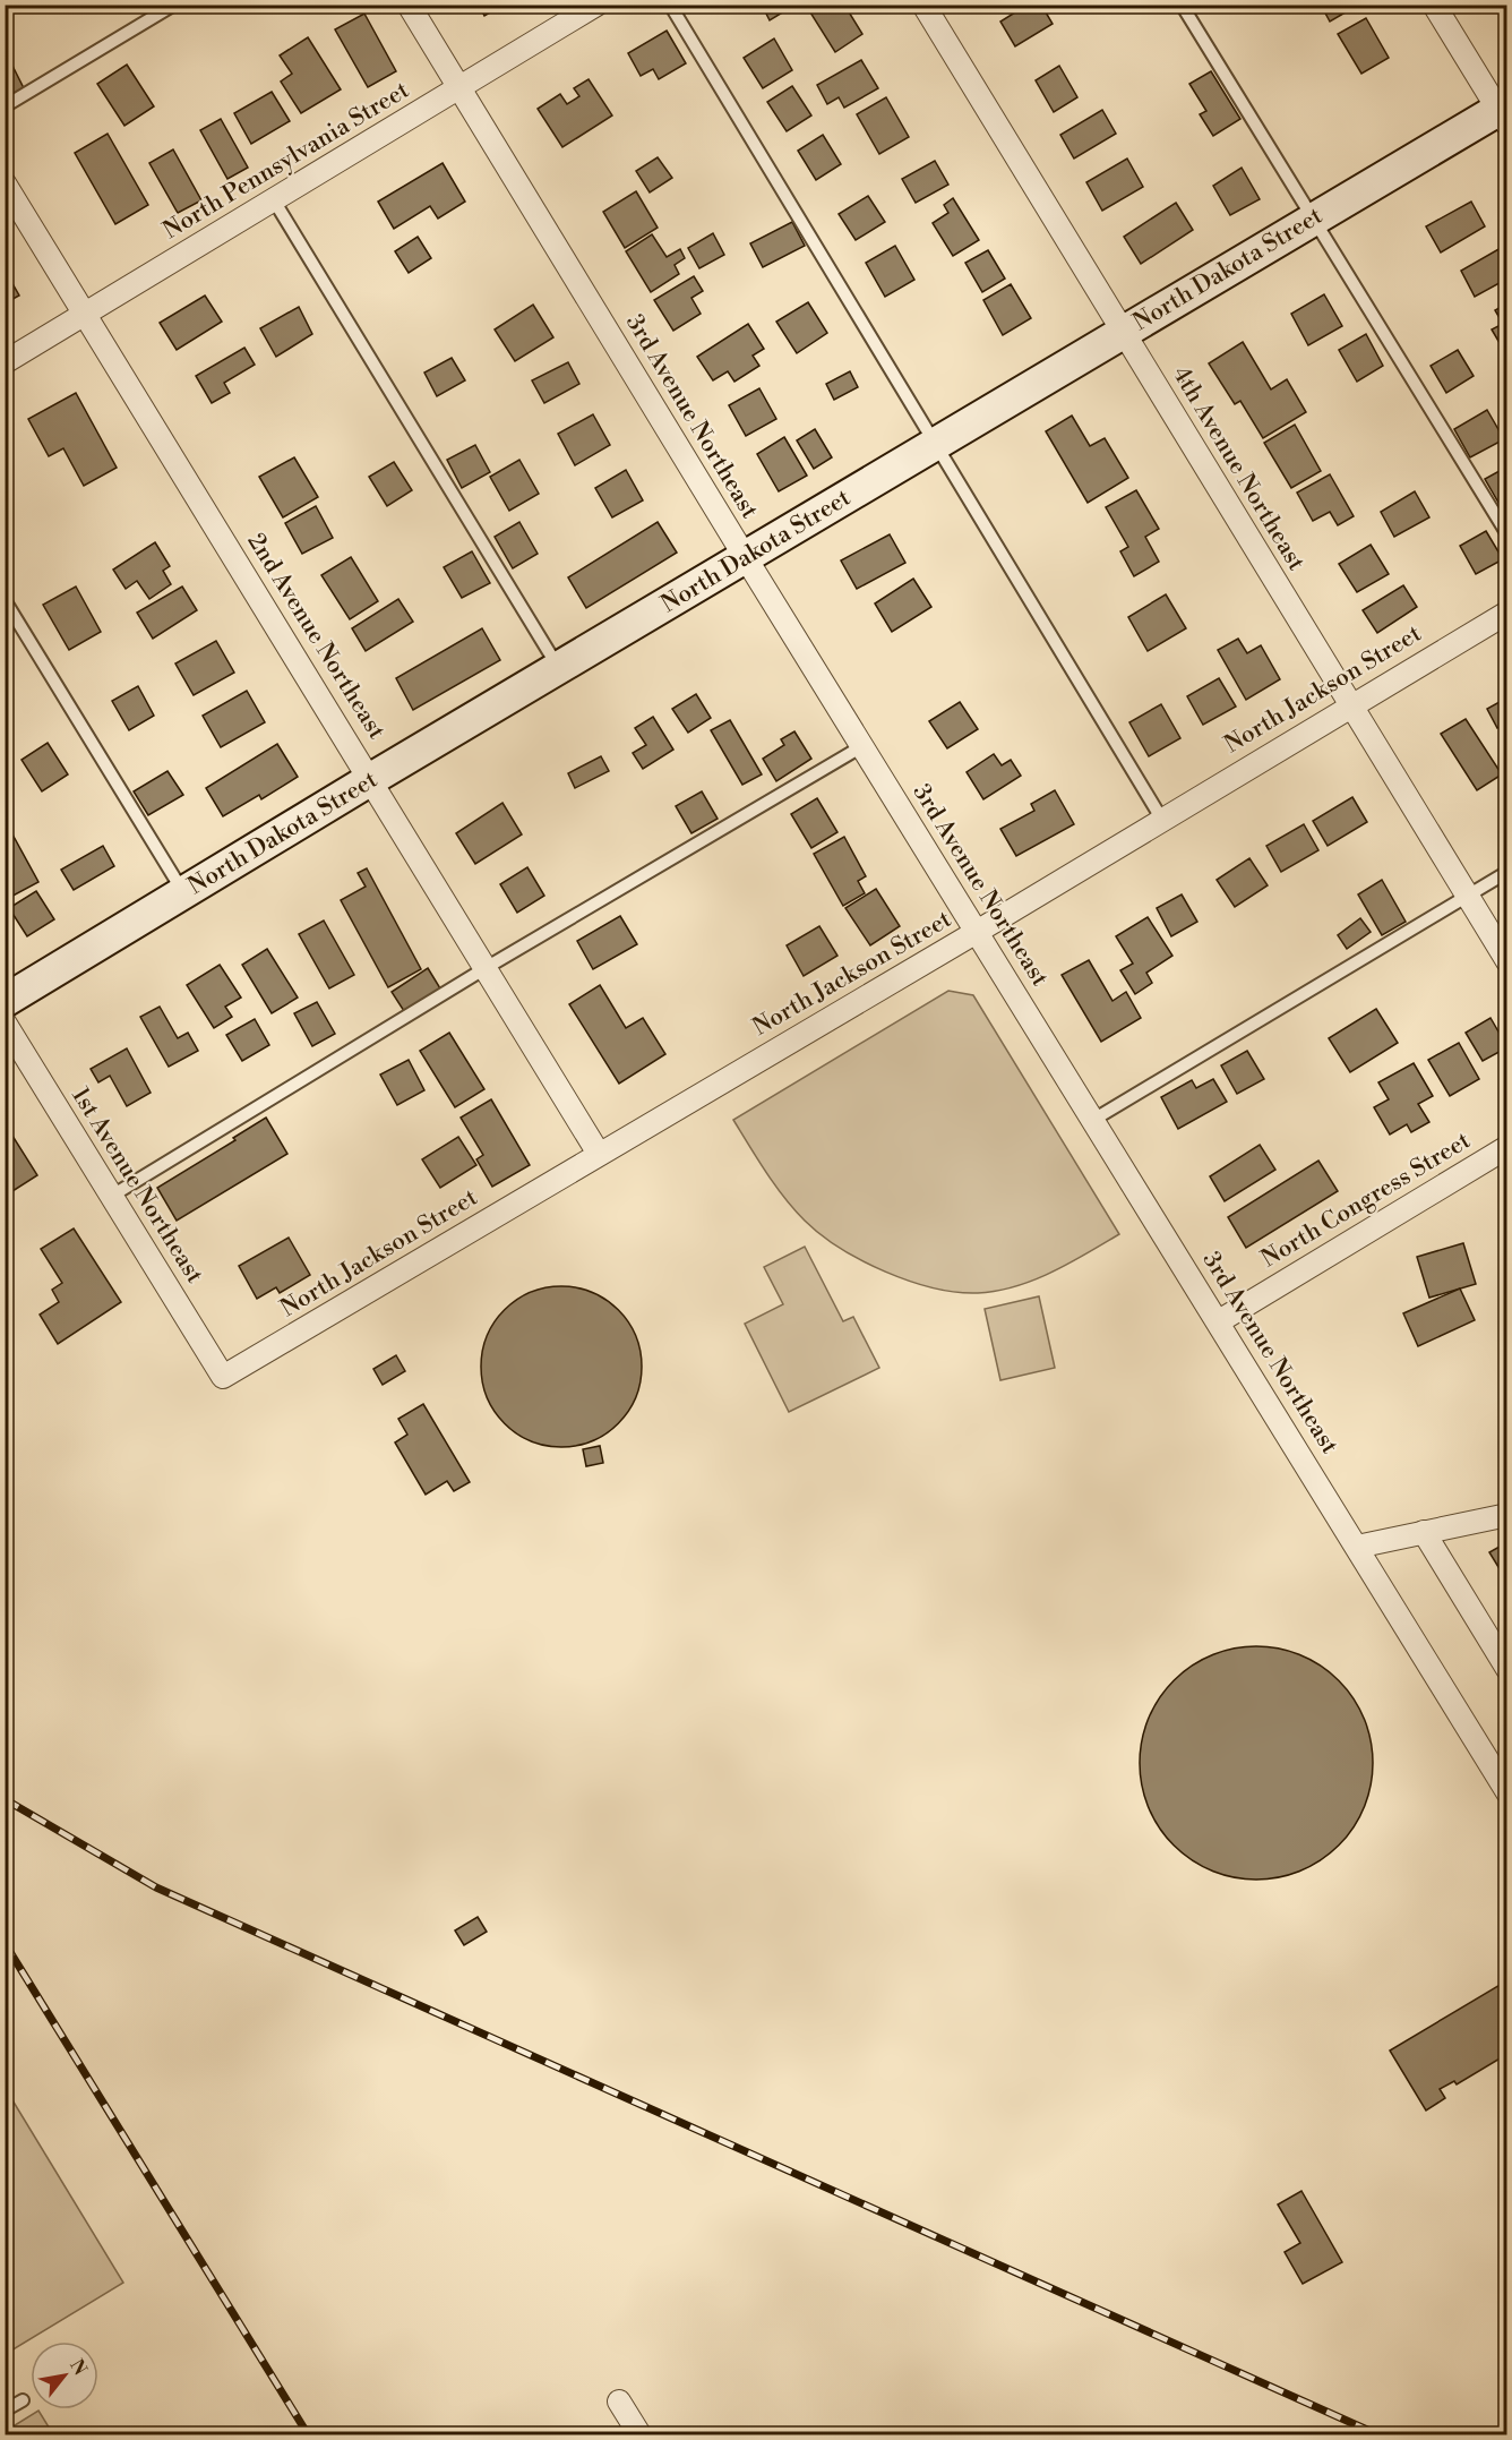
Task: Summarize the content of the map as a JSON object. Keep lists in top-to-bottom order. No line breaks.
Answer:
{"streets":{"street":["North Pennsylvania Street","North Dakota Street","3rd Avenue Northeast","4th Avenue Northeast","2nd Avenue Northeast","North Jackson Street","1st Avenue Northeast","North Congress Street"]},"crossings":[["North Pennsylvania Street","3rd Avenue Northeast"],["North Pennsylvania Street","2nd Avenue Northeast"],["North Dakota Street","3rd Avenue Northeast"],["North Dakota Street","4th Avenue Northeast"],["North Dakota Street","2nd Avenue Northeast"],["3rd Avenue Northeast","North Jackson Street"],["3rd Avenue Northeast","North Congress Street"],["4th Avenue Northeast","North Jackson Street"],["2nd Avenue Northeast","North Jackson Street"],["North Jackson Street","1st Avenue Northeast"]],"north":"top right"}
